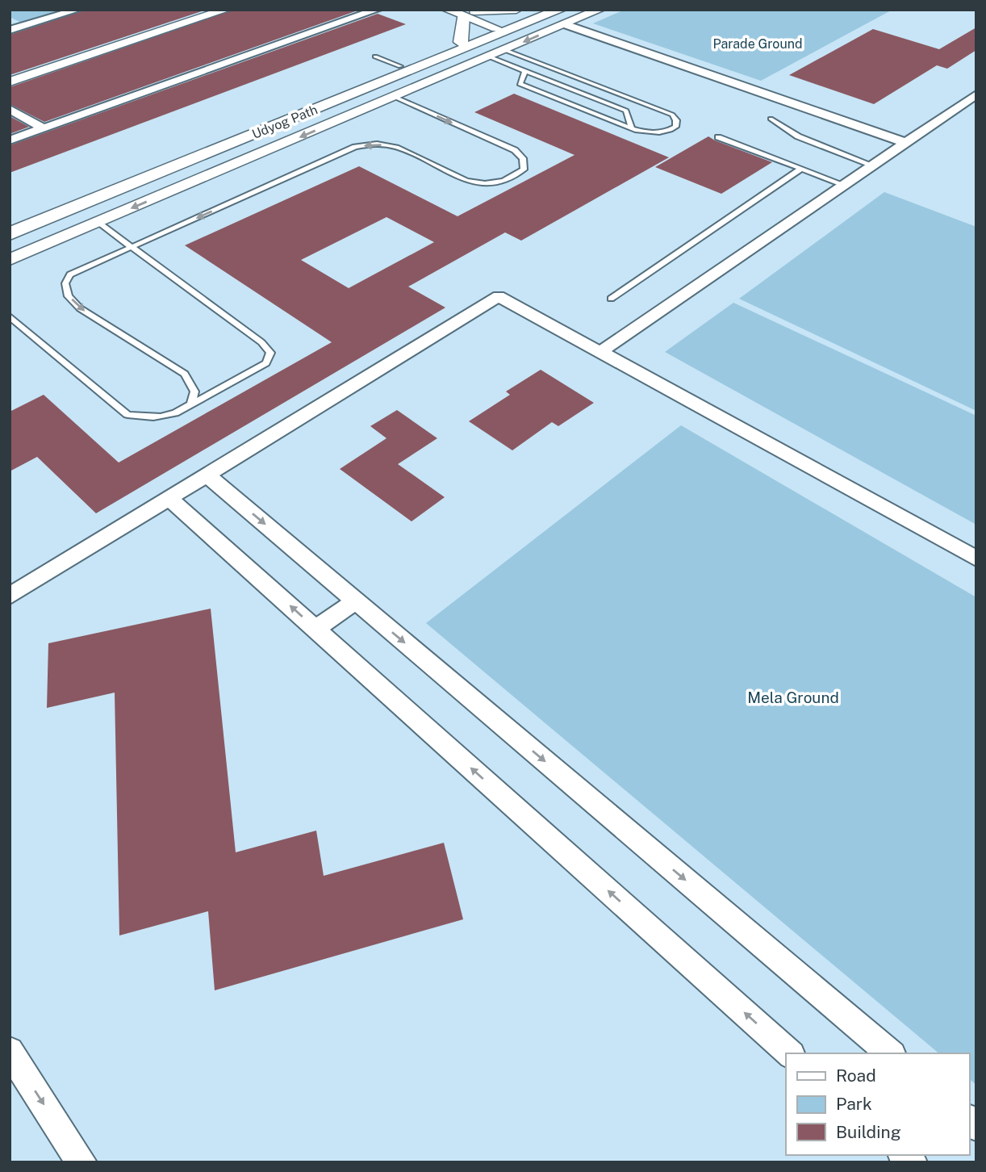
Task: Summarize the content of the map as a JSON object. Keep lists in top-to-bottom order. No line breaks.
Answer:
{"streets":{"main road":["Udyog Path"]},"parks":["Parade Ground","Mela Ground"],"legend":["Road","Park","Building"]}
